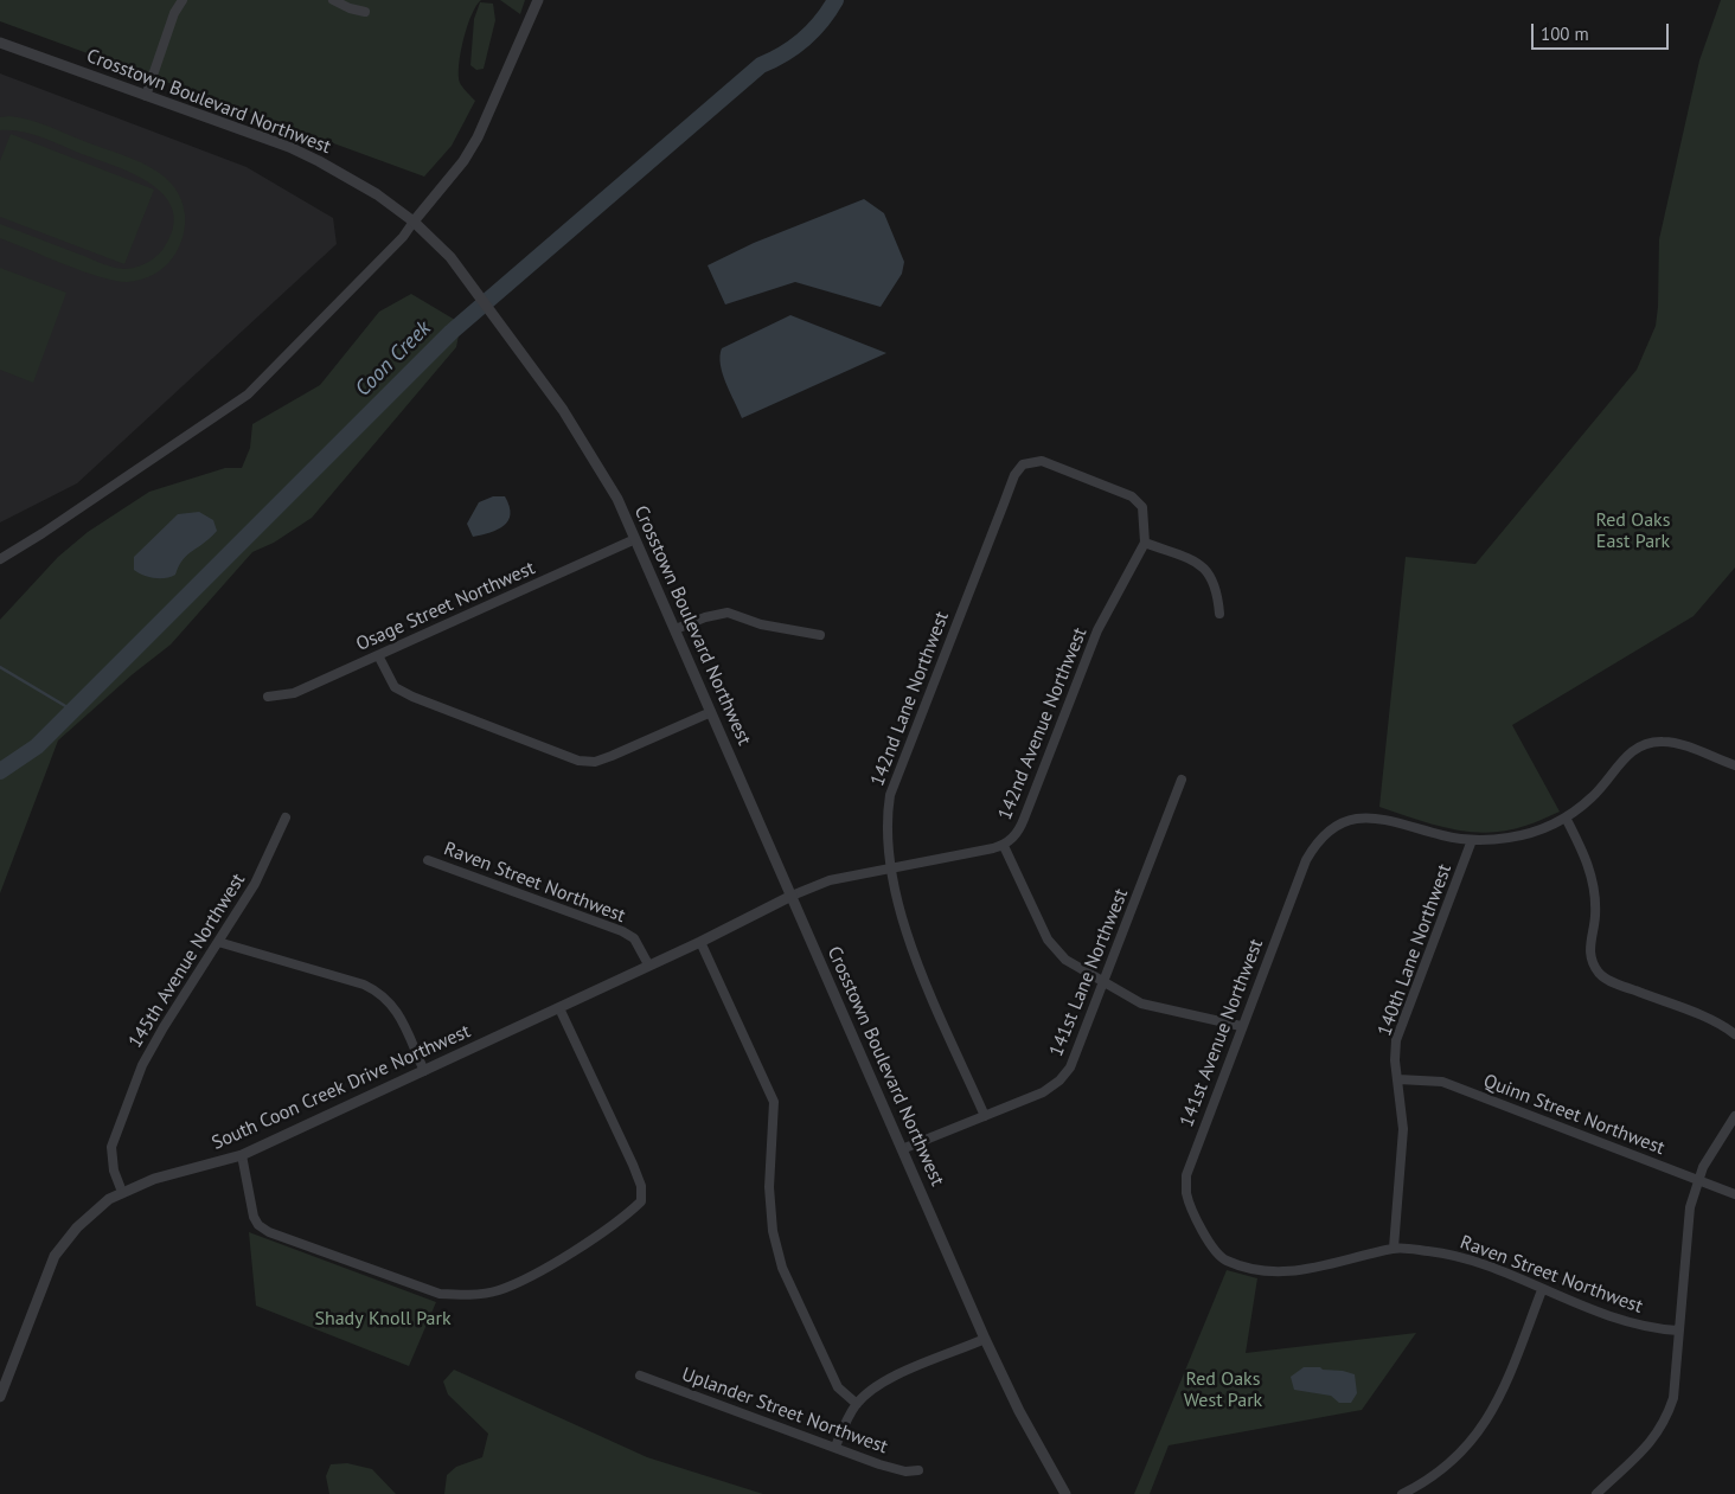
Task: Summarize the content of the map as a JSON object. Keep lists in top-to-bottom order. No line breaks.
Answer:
{"streets":{"street":["Crosstown Boulevard Northwest","Osage Street Northwest","142nd Lane Northwest","142nd Avenue Northwest","Raven Street Northwest","140th Lane Northwest","145th Avenue Northwest","141st Lane Northwest","141st Avenue Northwest","South Coon Creek Drive Northwest","Quinn Street Northwest","Uplander Street Northwest"]},"crossings":[["Crosstown Boulevard Northwest","Osage Street Northwest"],["Crosstown Boulevard Northwest","142nd Avenue Northwest"],["Crosstown Boulevard Northwest","141st Lane Northwest"],["Crosstown Boulevard Northwest","South Coon Creek Drive Northwest"],["142nd Lane Northwest","142nd Avenue Northwest"],["142nd Lane Northwest","141st Lane Northwest"],["142nd Avenue Northwest","South Coon Creek Drive Northwest"],["Raven Street Northwest","140th Lane Northwest"],["Raven Street Northwest","141st Avenue Northwest"],["Raven Street Northwest","South Coon Creek Drive Northwest"],["140th Lane Northwest","141st Avenue Northwest"],["140th Lane Northwest","Quinn Street Northwest"],["145th Avenue Northwest","South Coon Creek Drive Northwest"]],"water":["Coon Creek"],"parks":["Red Oaks East Park","Shady Knoll Park","Red Oaks West Park"],"scale_bar":"100 m"}
